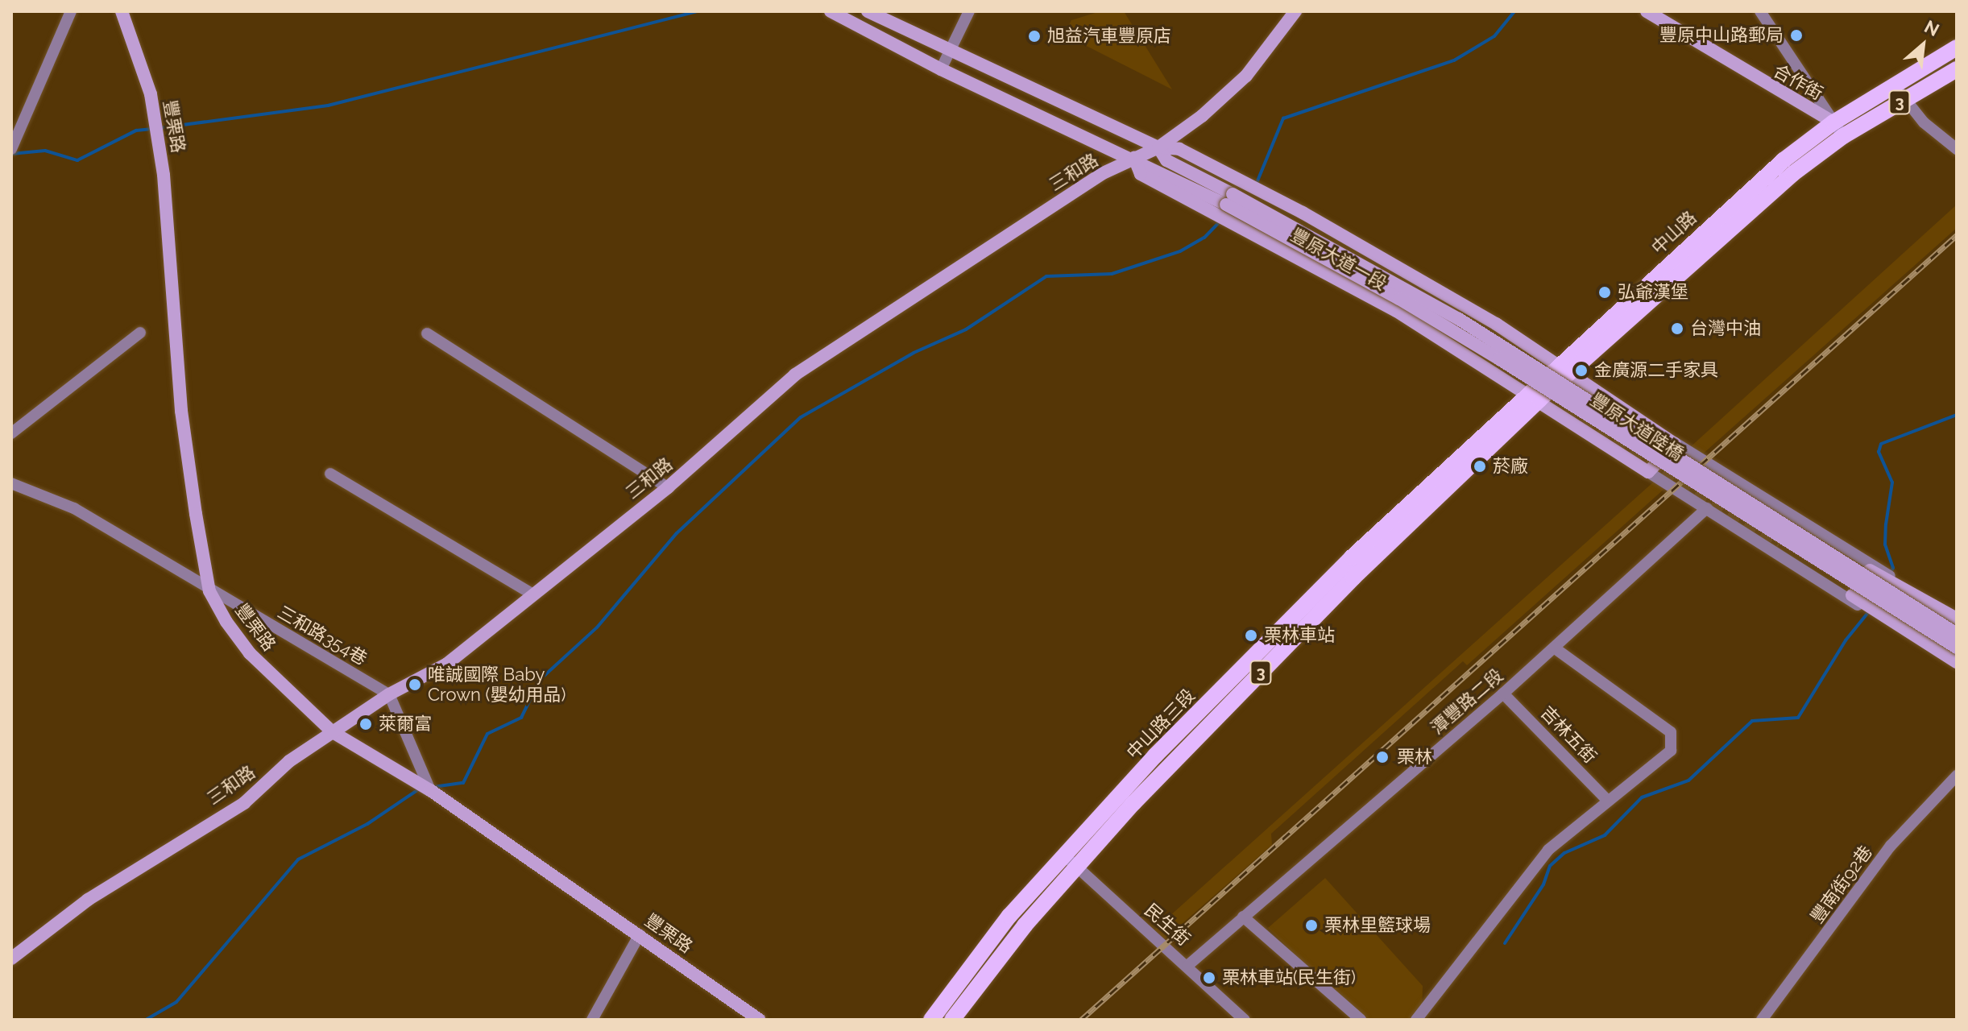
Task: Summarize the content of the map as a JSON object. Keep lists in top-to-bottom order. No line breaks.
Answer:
{"streets":{"main road":["3","中山路","中山路三段"],"street":["合作街","豐栗路","三和路","豐原大道一段","豐原大道陸橋","三和路354巷","潭豐路二段","吉林五街","豐南街92巷","民生街"]},"crossings":[["合作街","中山路"],["豐栗路","三和路"],["豐栗路","三和路354巷"],["三和路","豐原大道一段"],["三和路","三和路354巷"],["中山路","豐原大道一段"],["中山路","中山路三段"],["豐原大道一段","豐原大道陸橋"],["潭豐路二段","吉林五街"],["潭豐路二段","民生街"],["中山路三段","民生街"]],"places":["豐原中山路郵局","旭益汽車豐原店","弘爺漢堡","台灣中油","金廣源二手家具","菸廠","栗林車站","唯誠國際 Baby Crown (嬰幼用品)","萊爾富","栗林","栗林里籃球場","栗林車站(民生街)"],"north":"top right"}
